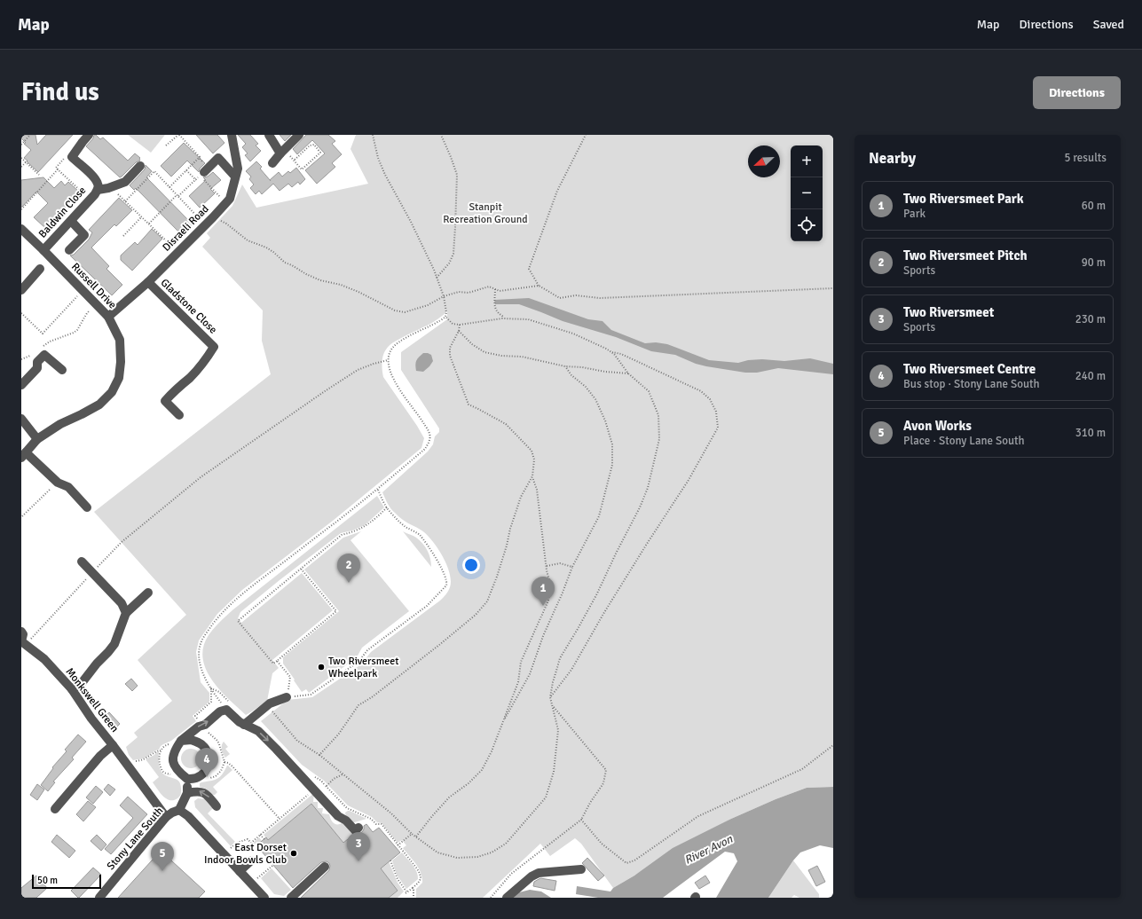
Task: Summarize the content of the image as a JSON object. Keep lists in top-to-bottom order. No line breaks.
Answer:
{"streets":{"street":["Baldwin Close","Disraeli Road","Russell Drive","Gladstone Close","Monkswell Green","Stony Lane South"]},"crossings":[["Baldwin Close","Russell Drive"],["Disraeli Road","Russell Drive"],["Disraeli Road","Gladstone Close"],["Monkswell Green","Stony Lane South"]],"water":["River Avon"],"parks":["Stanpit Recreation Ground"],"places":["Two Riversmeet Wheelpark","East Dorset Indoor Bowls Club"],"scale_bar":"50 m","north":"bottom left","page":{"header":"Map","nav":["Map","Directions","Saved"],"buttons":"Directions","title":"Find us","heading":["Nearby","5 results"],"map_buttons":["+","−"],"list":[{"mark":"1","name":"Two Riversmeet Park","note":"Park","value":"60 m"},{"mark":"2","name":"Two Riversmeet Pitch","note":"Sports","value":"90 m"},{"mark":"3","name":"Two Riversmeet","note":"Sports","value":"230 m"},{"mark":"4","name":"Two Riversmeet Centre","note":"Bus stop · Stony Lane South","value":"240 m"},{"mark":"5","name":"Avon Works","note":"Place · Stony Lane South","value":"310 m"}],"pins":["2","1","4","3","5"],"scale":"50 m"}}
